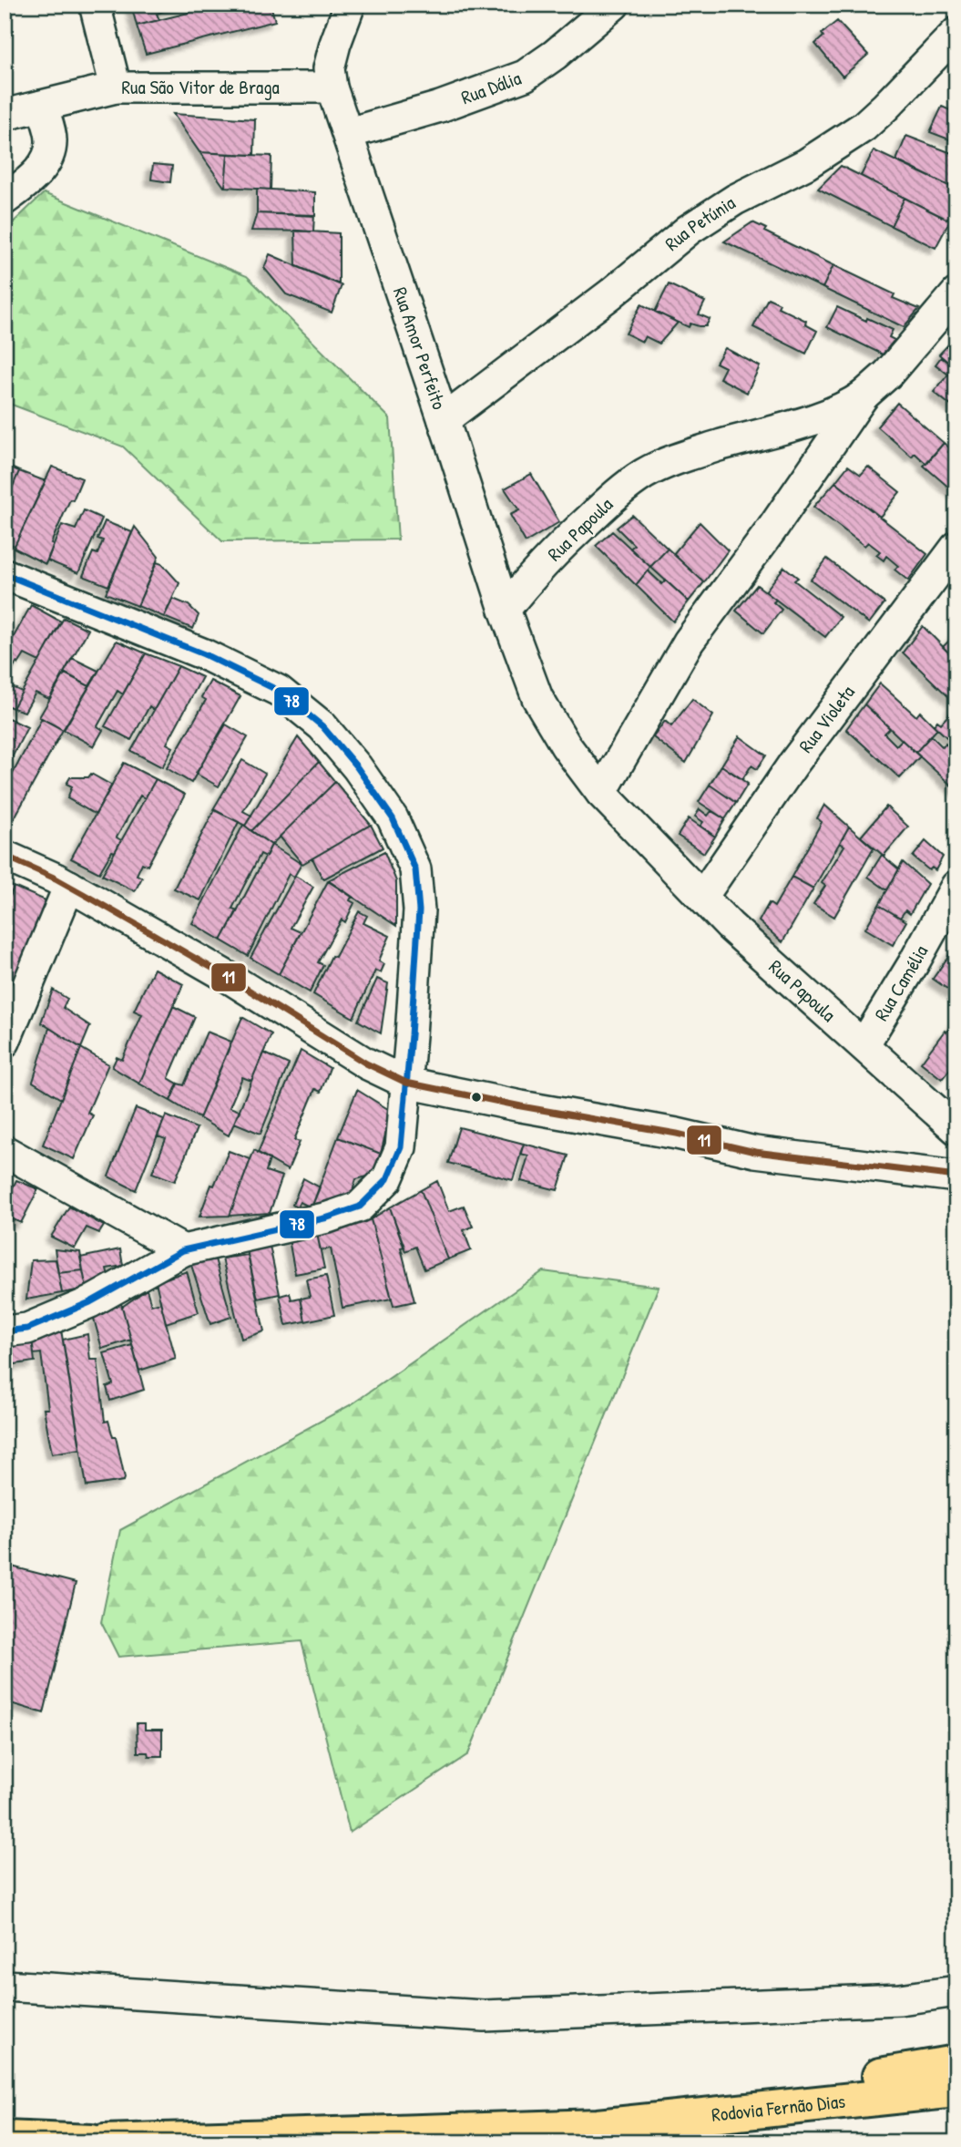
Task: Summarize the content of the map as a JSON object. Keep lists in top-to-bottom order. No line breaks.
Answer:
{"streets":{"highway":["Rodovia Fernão Dias"],"street":["Rua São Vitor de Braga","Rua Dália","Rua Petúnia","Rua Amor Perfeito","Rua Papoula","Rua Violeta","Rua Camélia"]},"crossings":[["Rua São Vitor de Braga","Rua Amor Perfeito"],["Rua Dália","Rua Amor Perfeito"],["Rua Petúnia","Rua Amor Perfeito"],["Rua Amor Perfeito","Rua Papoula"],["Rua Papoula","Rua Violeta"],["Rua Papoula","Rua Camélia"]],"lines":["transit line 78","transit line 11"]}
